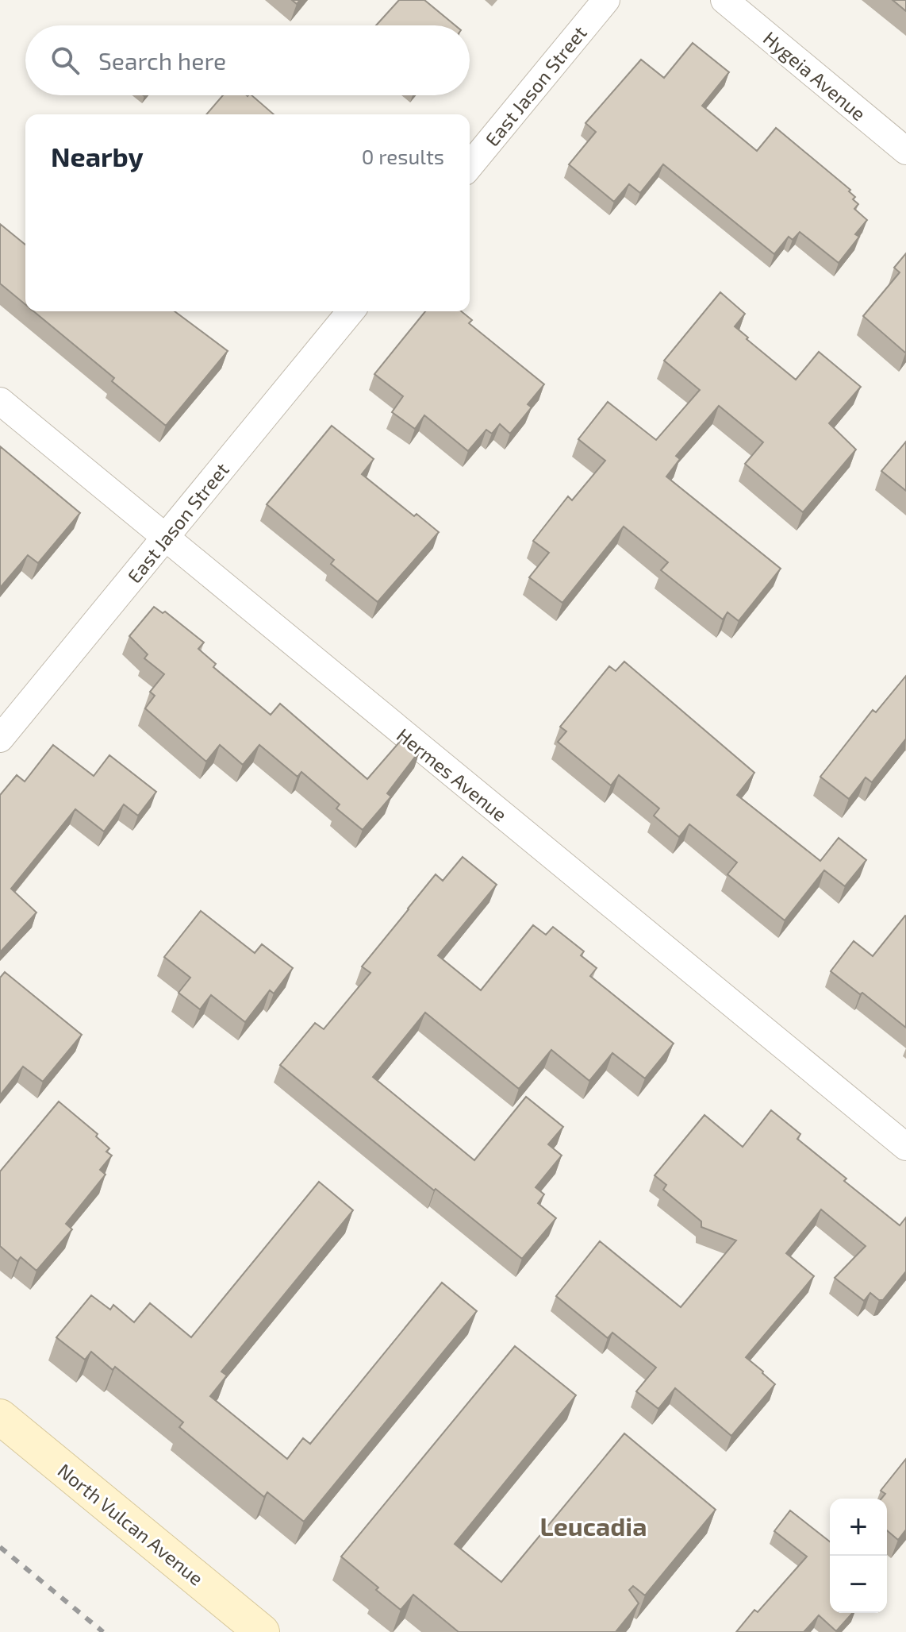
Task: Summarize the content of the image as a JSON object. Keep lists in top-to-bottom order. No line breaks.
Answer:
{"streets":{"main road":["North Vulcan Avenue"],"street":["Hygeia Avenue","East Jason Street","Hermes Avenue"]},"crossings":[["East Jason Street","Hermes Avenue"]],"districts":["Leucadia"],"page":{"search":"Search here","heading":["Nearby","0 results"],"map_buttons":["+","−"]}}
